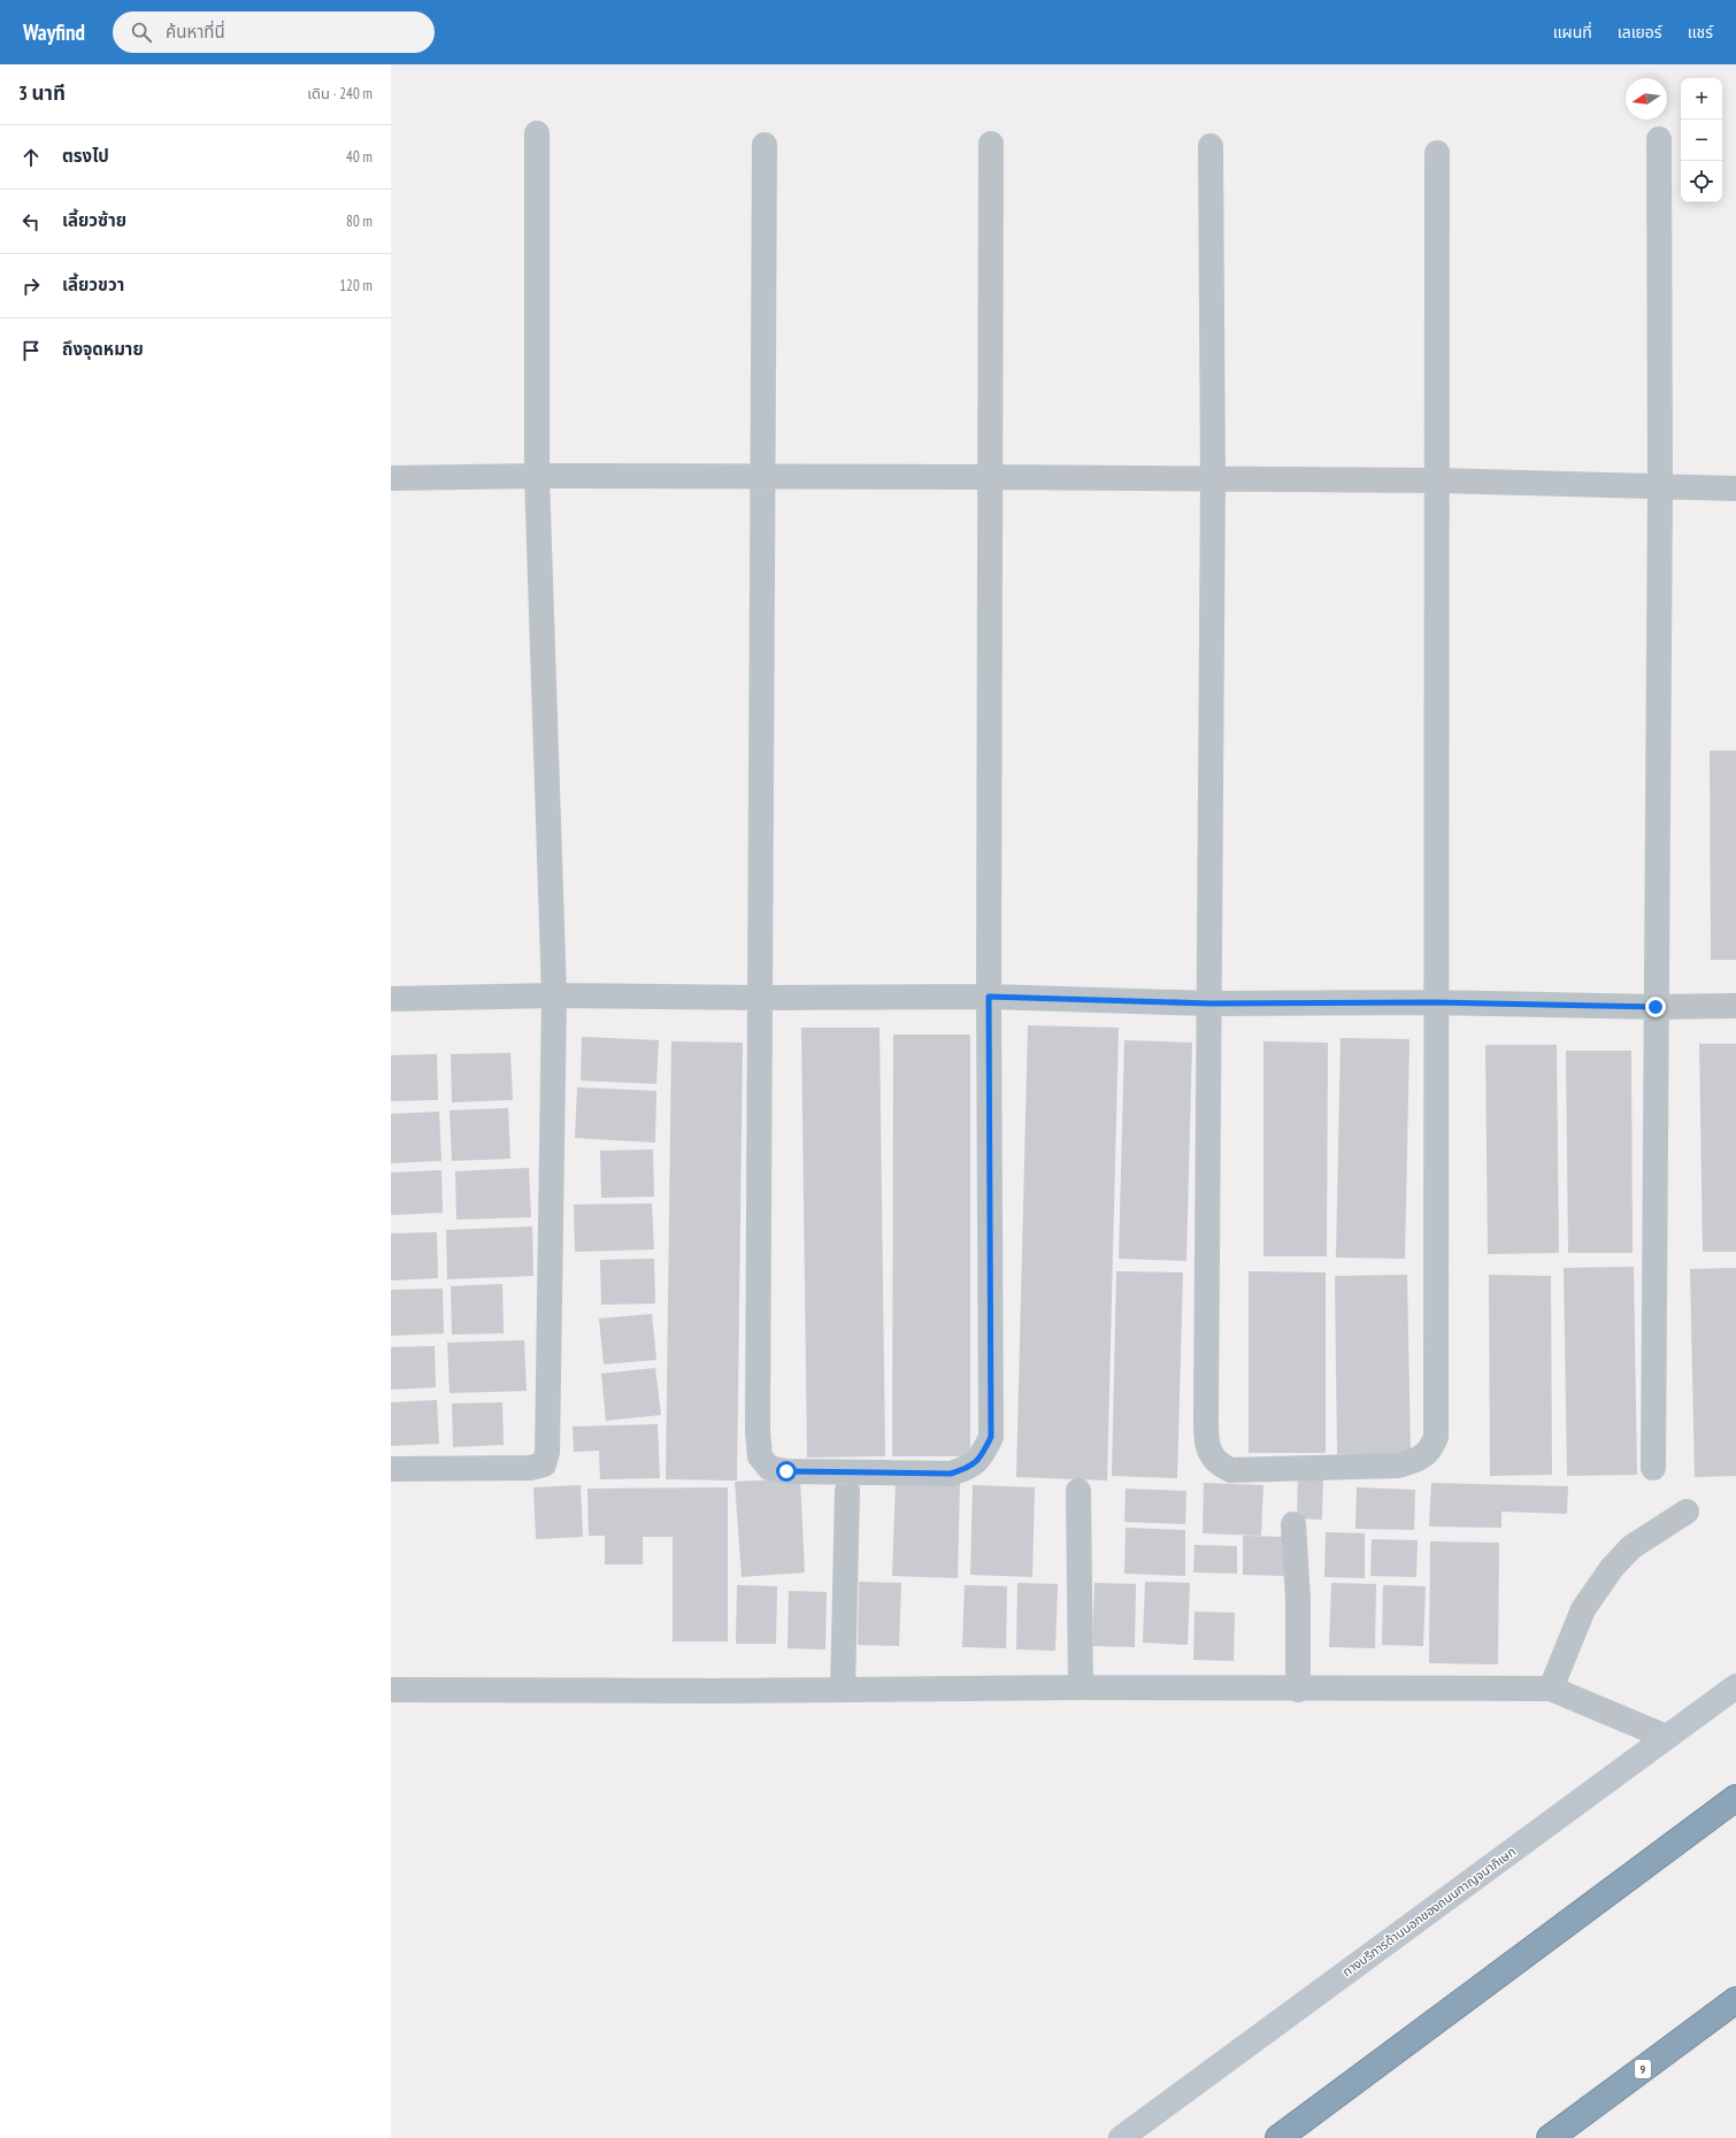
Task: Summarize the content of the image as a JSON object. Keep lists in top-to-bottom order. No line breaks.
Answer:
{"streets":{"highway":["9"],"main road":["ทางบริการด้านนอกของถนนกาญจนาภิเษก"]},"north":"left","page":{"header":"Wayfind","search":"ค้นหาที่นี่","nav":["แผนที่","เลเยอร์","แชร์"],"heading":["3 นาที","เดิน · 240 m"],"map_buttons":["+","−"],"list":[["ตรงไป","40 m"],["เลี้ยวซ้าย","80 m"],["เลี้ยวขวา","120 m"],"ถึงจุดหมาย"]}}
